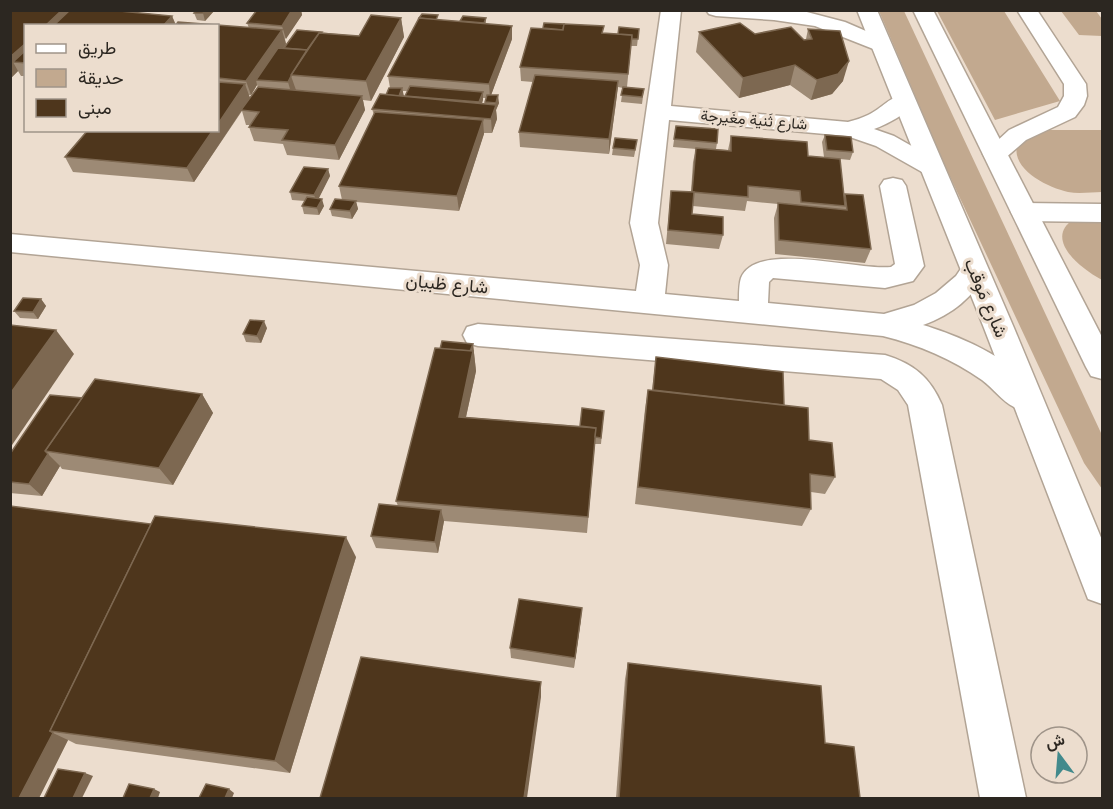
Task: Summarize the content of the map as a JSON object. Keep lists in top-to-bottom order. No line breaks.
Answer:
{"streets":{"street":["شارع ثَنية مِغَيرجة","شارع ظبيان","شارع مَوقب"]},"crossings":[["شارع ثَنية مِغَيرجة","شارع مَوقب"],["شارع ظبيان","شارع مَوقب"]],"legend":["طريق","حديقة","مبنى"],"north":"top"}
